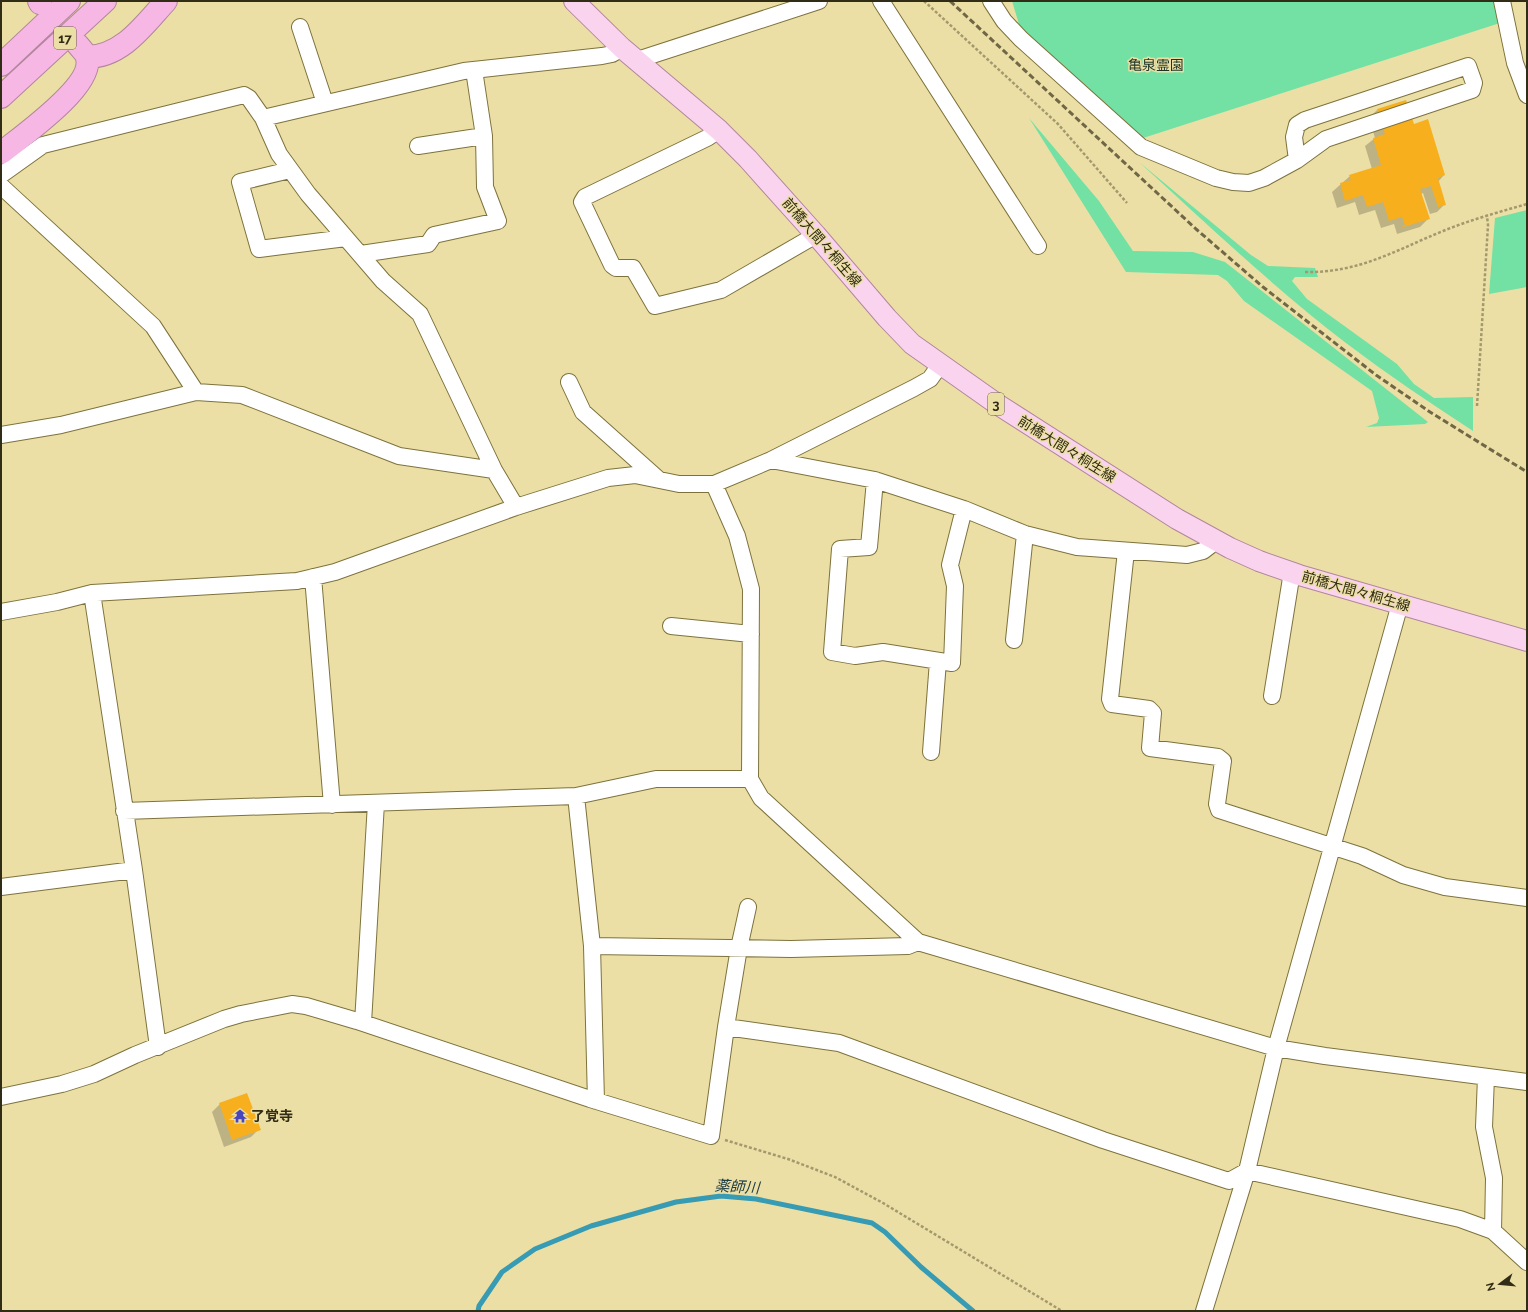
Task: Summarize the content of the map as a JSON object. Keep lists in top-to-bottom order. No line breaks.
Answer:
{"streets":{"highway":["17"],"main road":["前橋大間々桐生線","3"]},"water":["薬師川"],"parks":["亀泉霊園"],"places":{"temple":["了覚寺"]},"north":"left"}
